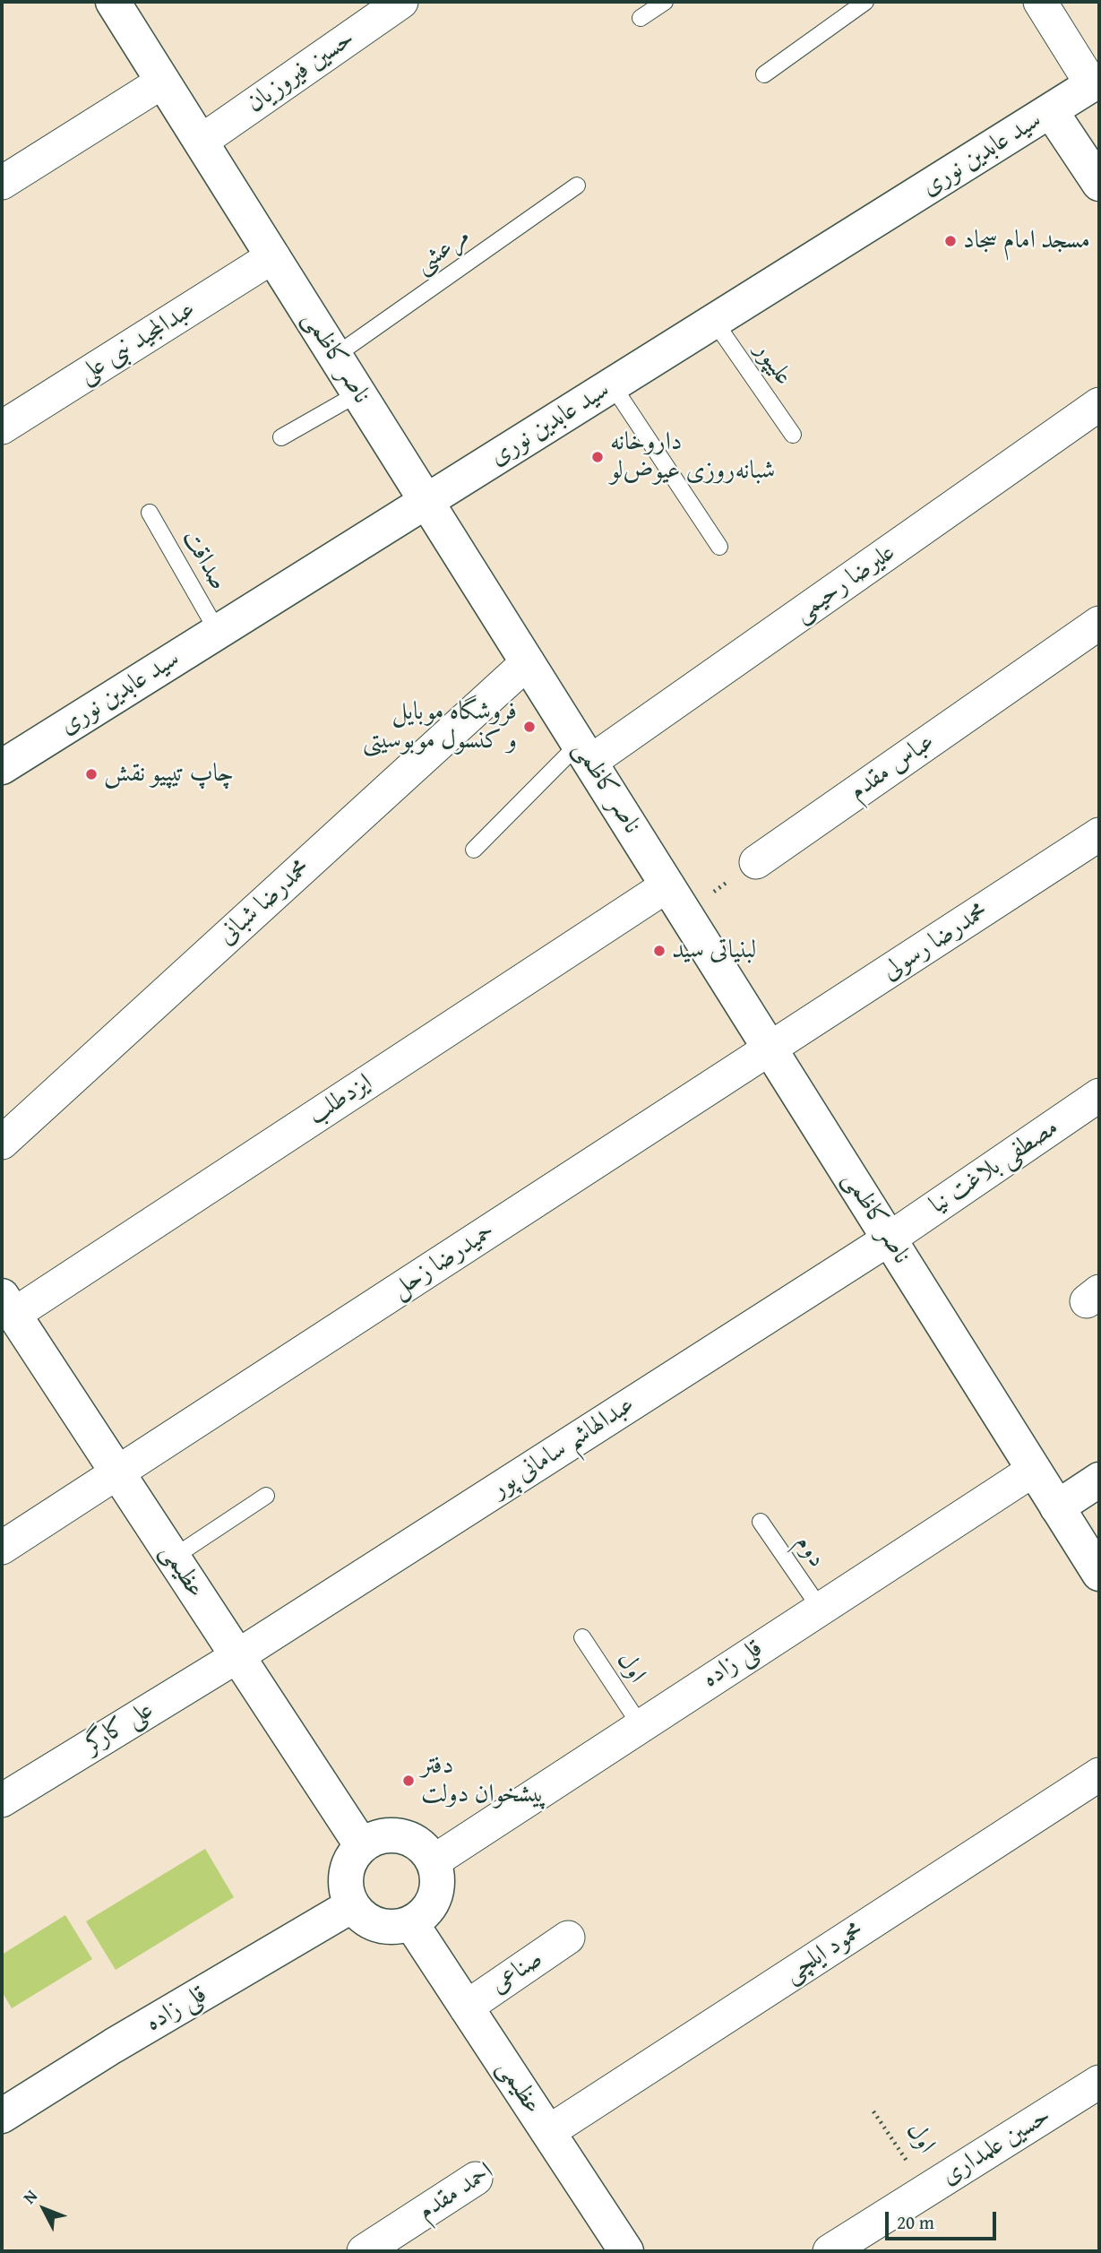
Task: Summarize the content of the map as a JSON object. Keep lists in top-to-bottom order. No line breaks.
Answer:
{"streets":{"main road":["سید عابدین نوری","ناصر کاظمی","عظیمی","قلی زاده"],"street":["حسین فیروزیان","عبدالمجید نبی علی","علیرضا رحیمی","عباس مقدم","محمدرضا شبانی","محمدرضا رسولی","ایزدطلب","مصطفی بلاغت نیا","حمیدرضا زحل","عبدالهاشم سامانی پور","علی کارگر","محمود ایلچی","صناعی","حسین علمداری","احمد مقدم"],"lane":["مرعشی","علیپور","صداقت","دوم","اول"]},"crossings":[["حسین فیروزیان","ناصر کاظمی"],["سید عابدین نوری","ناصر کاظمی"],["سید عابدین نوری","علیپور"],["سید عابدین نوری","صداقت"],["مرعشی","ناصر کاظمی"],["عبدالمجید نبی علی","ناصر کاظمی"],["ناصر کاظمی","علیرضا رحیمی"],["ناصر کاظمی","محمدرضا شبانی"],["ناصر کاظمی","محمدرضا رسولی"],["ناصر کاظمی","ایزدطلب"],["ناصر کاظمی","مصطفی بلاغت نیا"],["ناصر کاظمی","حمیدرضا زحل"],["ناصر کاظمی","عبدالهاشم سامانی پور"],["ناصر کاظمی","قلی زاده"],["محمدرضا رسولی","حمیدرضا زحل"],["ایزدطلب","عظیمی"],["مصطفی بلاغت نیا","عبدالهاشم سامانی پور"],["حمیدرضا زحل","عظیمی"],["عبدالهاشم سامانی پور","عظیمی"],["عبدالهاشم سامانی پور","علی کارگر"],["دوم","قلی زاده"],["عظیمی","قلی زاده"],["عظیمی","علی کارگر"],["عظیمی","محمود ایلچی"],["عظیمی","صناعی"],["قلی زاده","اول"],["اول","حسین علمداری"]],"places":["مسجد امام سجاد","داروخانه شبانه‌روزی عیوض‌لو","فروشگاه موبایل و کنسول موبوسیتی","چاپ تیپیو نقش","لبنیاتی سید","دفتر پیشخوان دولت"],"scale_bar":"20 m","north":"top left"}
